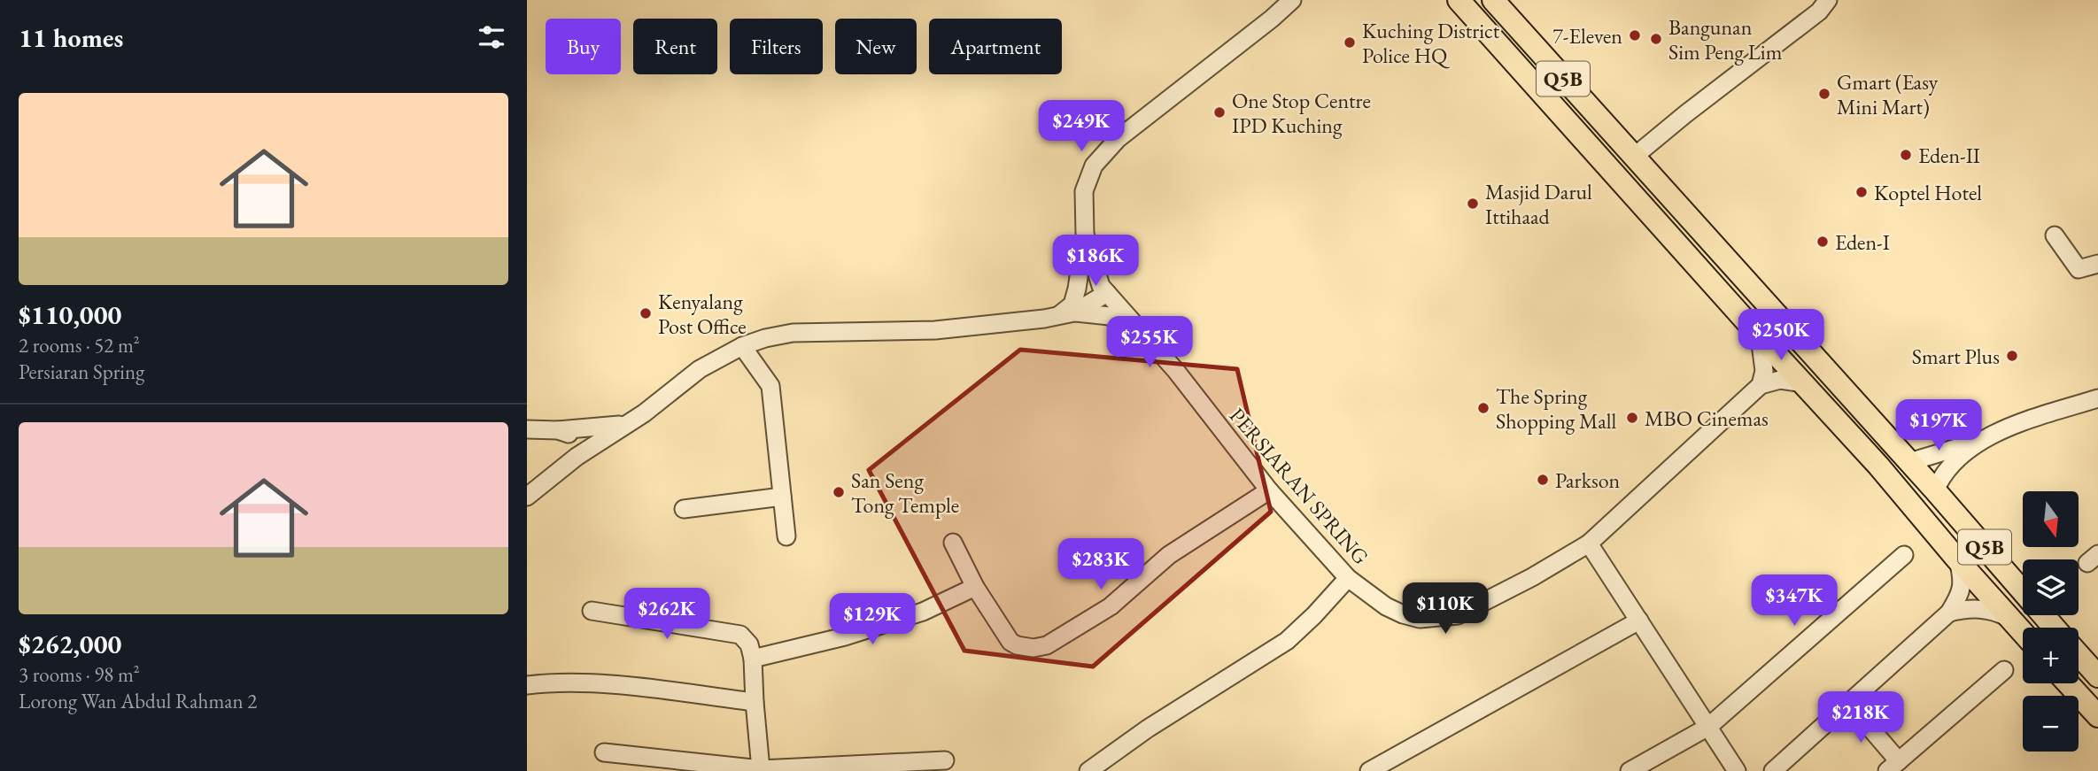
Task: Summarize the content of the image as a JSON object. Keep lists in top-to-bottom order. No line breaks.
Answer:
{"streets":{"main road":["Q5B"],"street":["PERSIARAN SPRING"]},"places":["7-Eleven","Bangunan Sim Peng Lim","Kuching District Police HQ","Gmart (Easy Mini Mart)","One Stop Centre IPD Kuching","Eden-II","Koptel Hotel","Masjid Darul Ittihaad","Eden-I","Kenyalang Post Office","Smart Plus","The Spring Shopping Mall","MBO Cinemas","Parkson","San Seng Tong Temple"],"north":"bottom","page":{"heading":"11 homes","chip":["Buy","Rent","Filters","New","Apartment"],"list":[{"name":"$110,000","note":"2 rooms · 52 m² · Persiaran Spring"},{"name":"$262,000","note":"3 rooms · 98 m² · Lorong Wan Abdul Rahman 2"}],"price":["$249K","$186K","$250K","$255K","$197K","$283K","$347K","$110K","$262K","$129K","$218K"],"map_buttons":["+","−"]}}
